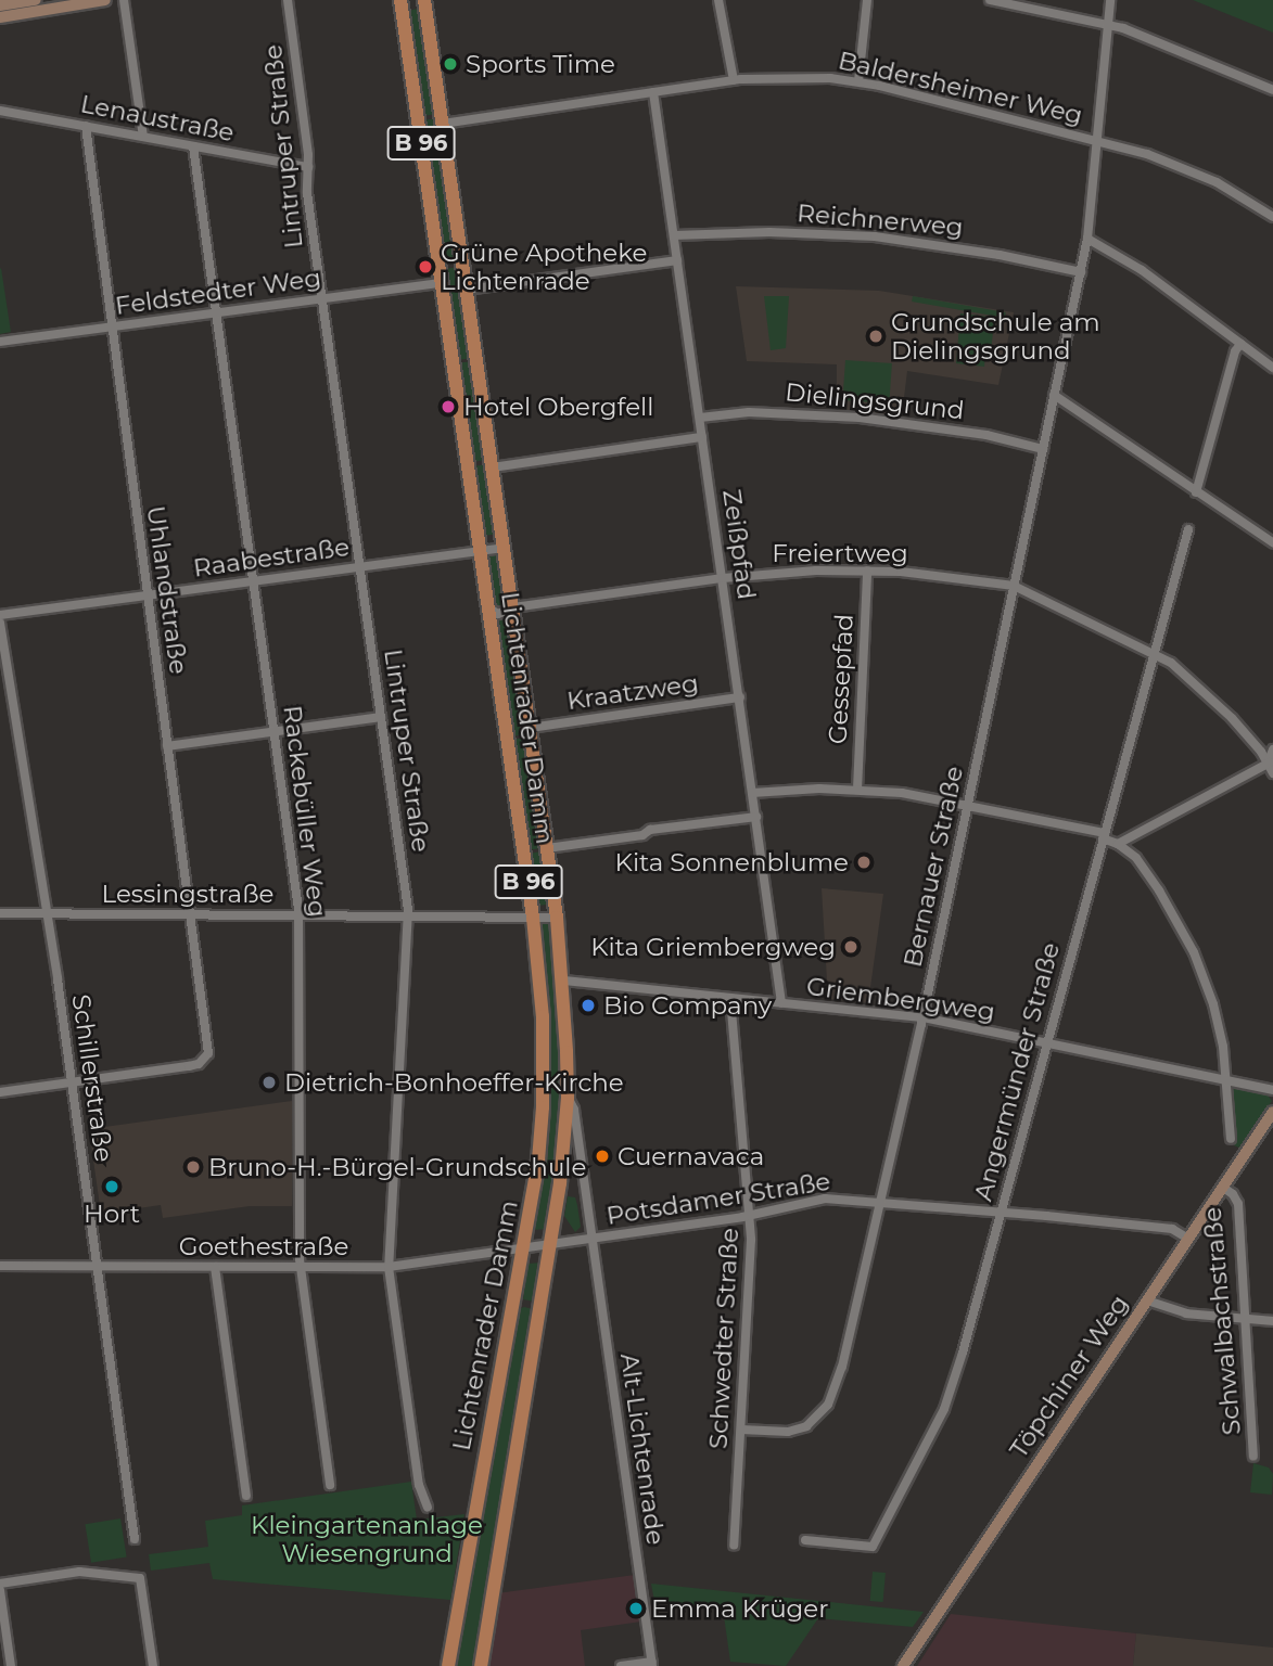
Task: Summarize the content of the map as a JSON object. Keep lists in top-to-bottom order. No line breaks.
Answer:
{"streets":{"main road":["B 96","Lichtenrader Damm"],"street":["Baldersheimer Weg","Lenaustraße","Lintruper Straße","Reichnerweg","Feldstedter Weg","Dielingsgrund","Zeißpfad","Freiertweg","Raabestraße","Uhlandstraße","Gessepfad","Kraatzweg","Rackebüller Weg","Bernauer Straße","Lessingstraße","Griembergweg","Angermünder Straße","Schillerstraße","Potsdamer Straße","Goethestraße","Schwalbachstraße","Schwedter Straße","Töpchiner Weg","Alt-Lichtenrade"]},"crossings":[["Baldersheimer Weg","Zeißpfad"],["Baldersheimer Weg","Lichtenrader Damm"],["Baldersheimer Weg","Bernauer Straße"],["Lenaustraße","Lintruper Straße"],["Lenaustraße","Uhlandstraße"],["Lenaustraße","Rackebüller Weg"],["Lintruper Straße","Feldstedter Weg"],["Lintruper Straße","Raabestraße"],["Lintruper Straße","Lessingstraße"],["Lintruper Straße","Goethestraße"],["Reichnerweg","Zeißpfad"],["Reichnerweg","Bernauer Straße"],["Feldstedter Weg","Uhlandstraße"],["Feldstedter Weg","Lichtenrader Damm"],["Feldstedter Weg","Rackebüller Weg"],["Dielingsgrund","Zeißpfad"],["Dielingsgrund","Bernauer Straße"],["Zeißpfad","Freiertweg"],["Zeißpfad","Kraatzweg"],["Zeißpfad","Griembergweg"],["Freiertweg","Gessepfad"],["Freiertweg","Lichtenrader Damm"],["Freiertweg","Bernauer Straße"],["Freiertweg","Angermünder Straße"],["Raabestraße","Uhlandstraße"],["Raabestraße","Lichtenrader Damm"],["Raabestraße","Rackebüller Weg"],["Uhlandstraße","Lessingstraße"],["Uhlandstraße","Schillerstraße"],["Kraatzweg","Lichtenrader Damm"],["Lichtenrader Damm","Lessingstraße"],["Lichtenrader Damm","Griembergweg"],["Lichtenrader Damm","Potsdamer Straße"],["Lichtenrader Damm","Goethestraße"],["Lichtenrader Damm","Alt-Lichtenrade"],["Rackebüller Weg","Lessingstraße"],["Rackebüller Weg","Goethestraße"],["Bernauer Straße","Griembergweg"],["Bernauer Straße","Potsdamer Straße"],["Bernauer Straße","Schwedter Straße"],["Lessingstraße","Schillerstraße"],["Griembergweg","Angermünder Straße"],["Griembergweg","Schwedter Straße"],["Angermünder Straße","Potsdamer Straße"],["Schillerstraße","Goethestraße"],["Potsdamer Straße","Goethestraße"],["Potsdamer Straße","Schwedter Straße"],["Potsdamer Straße","Töpchiner Weg"],["Potsdamer Straße","Alt-Lichtenrade"],["Schwalbachstraße","Töpchiner Weg"]],"parks":["Kleingartenanlage Wiesengrund"],"places":["Sports Time","Grüne Apotheke Lichtenrade","Grundschule am Dielingsgrund","Hotel Obergfell","Kita Sonnenblume","Kita Griembergweg","Bio Company","Dietrich-Bonhoeffer-Kirche","Cuernavaca","Bruno-H.-Bürgel-Grundschule","Hort","Emma Krüger"]}
